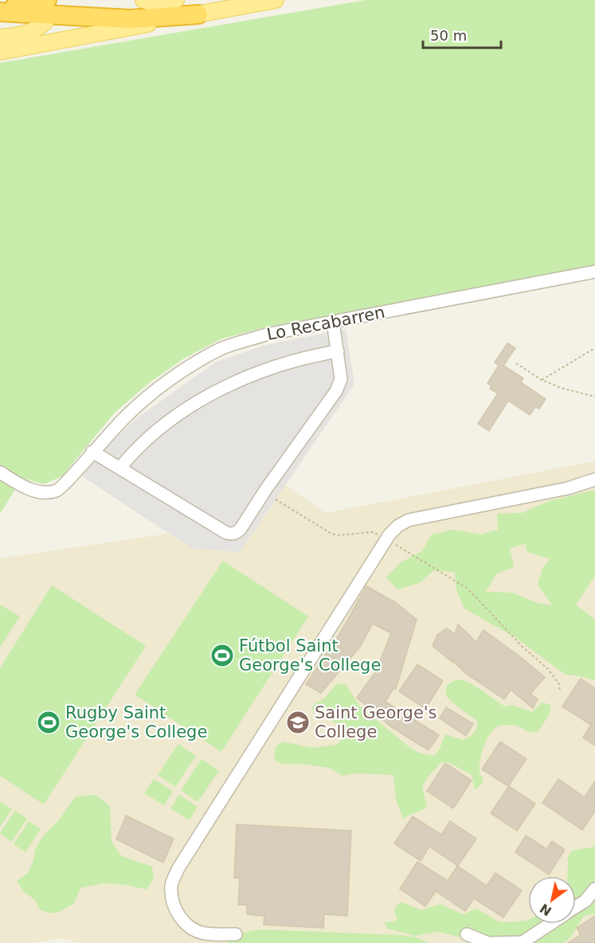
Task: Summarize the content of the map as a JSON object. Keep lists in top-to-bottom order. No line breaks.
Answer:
{"streets":{"lane":["Lo Recabarren"]},"places":{"sports":["Fútbol Saint George's College","Rugby Saint George's College"],"school or university":["Saint George's College"]},"scale_bar":"50 m","north":"bottom left"}
